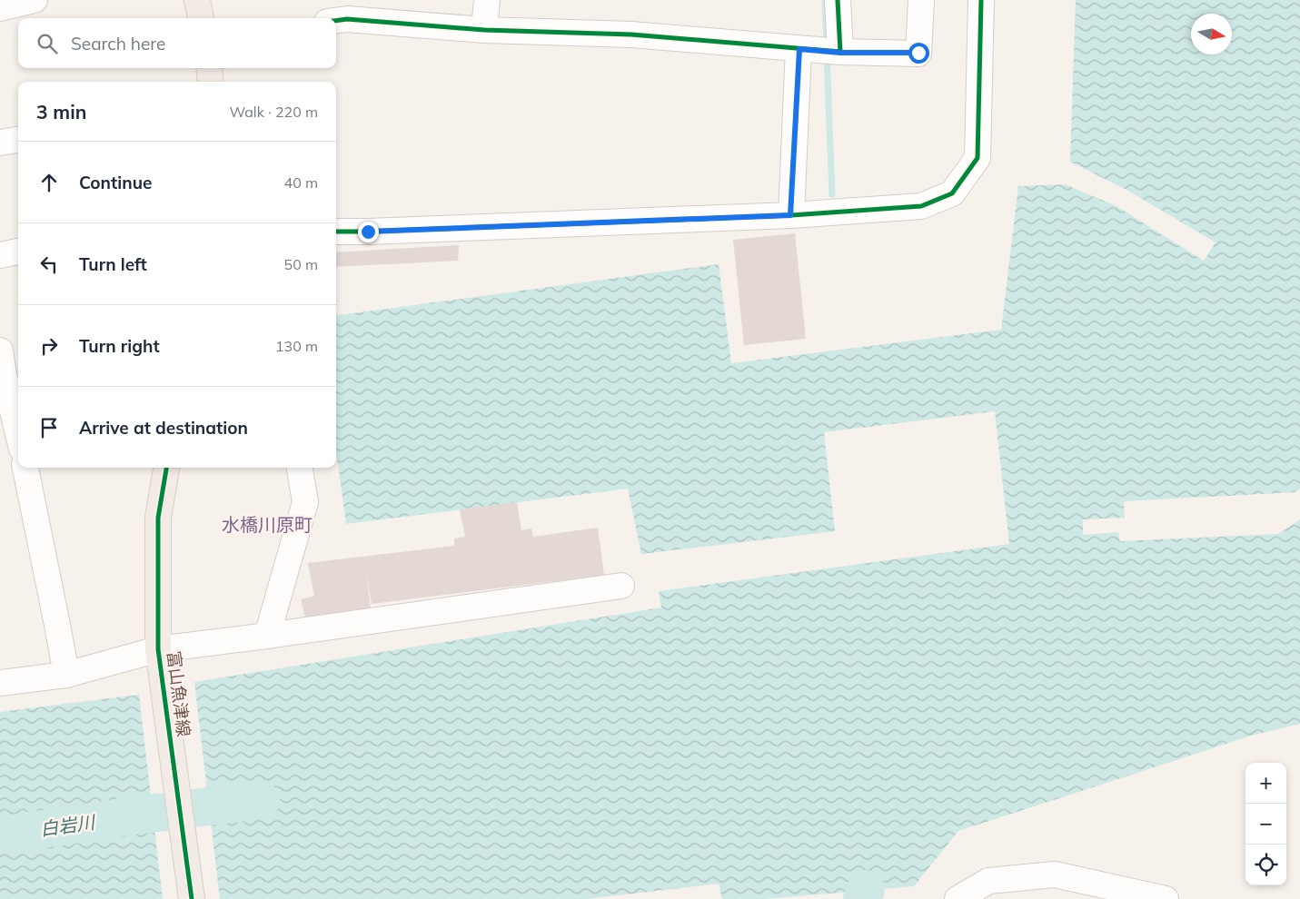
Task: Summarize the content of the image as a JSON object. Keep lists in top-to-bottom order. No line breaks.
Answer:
{"streets":{"main road":["富山魚津線"]},"districts":["水橋川原町"],"water":["白岩川"],"north":"right","page":{"search":"Search here","heading":["3 min","Walk · 220 m"],"list":[["Continue","40 m"],["Turn left","50 m"],["Turn right","130 m"],"Arrive at destination"],"map_buttons":["+","−"]}}
